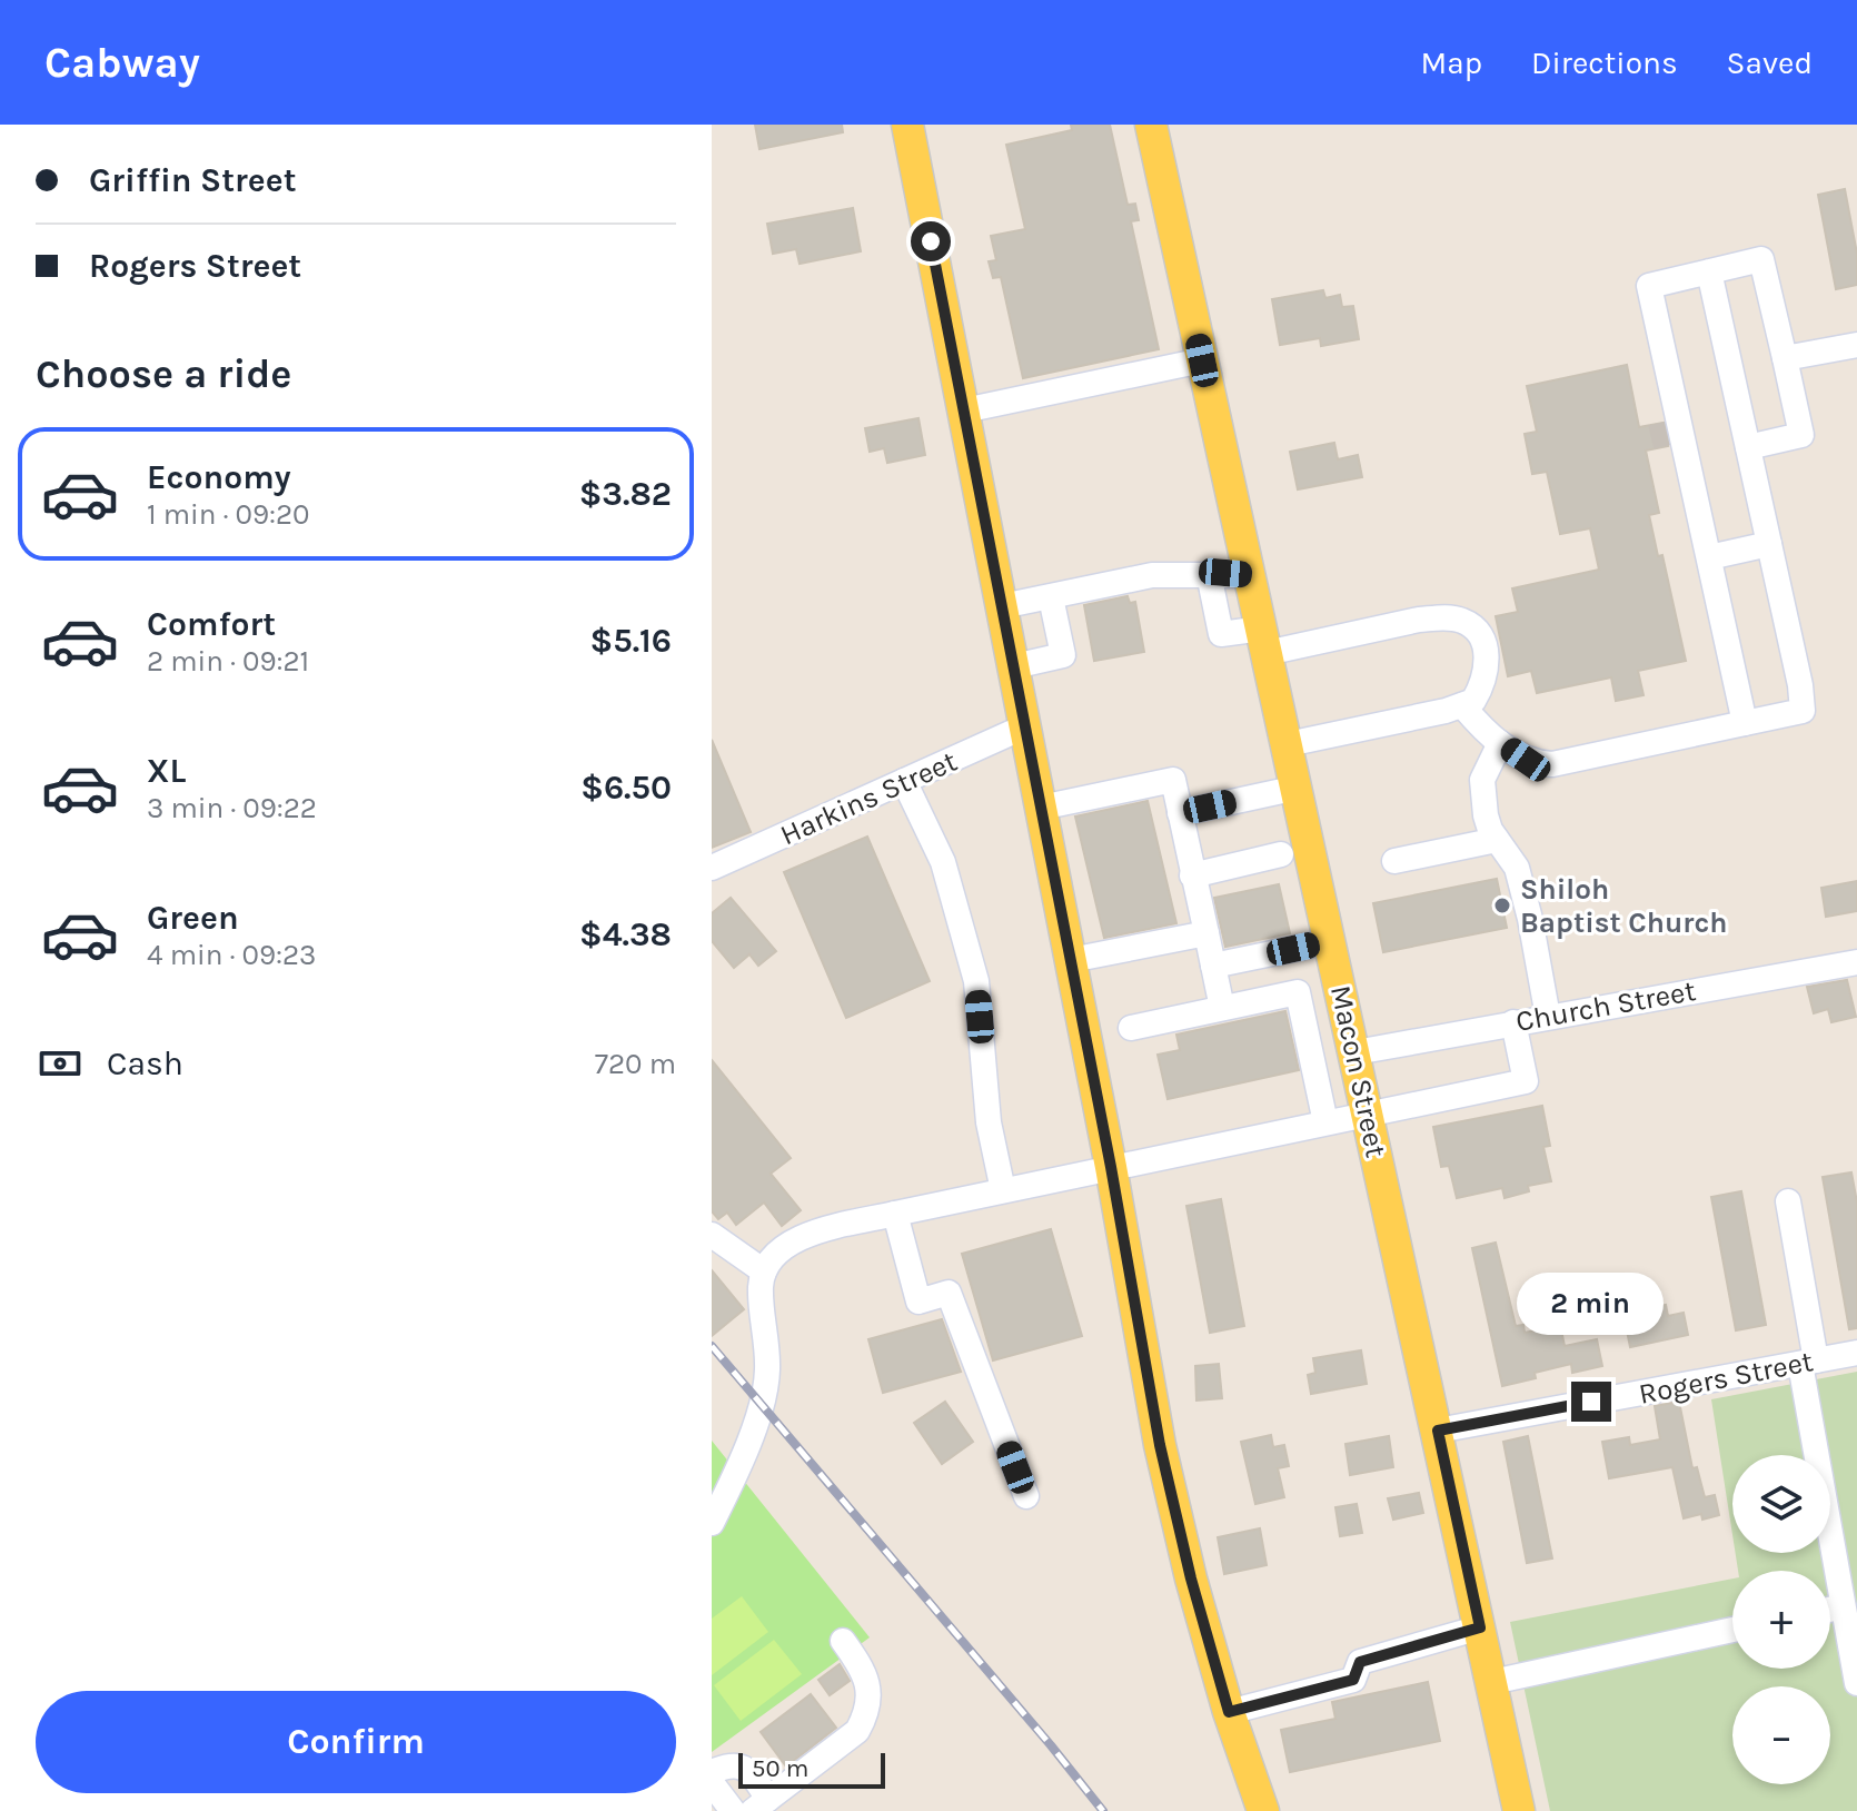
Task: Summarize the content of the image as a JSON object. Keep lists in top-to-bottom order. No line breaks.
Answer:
{"streets":{"main road":["Macon Street"],"street":["Harkins Street","Church Street","Rogers Street"]},"crossings":[["Church Street","Macon Street"],["Macon Street","Rogers Street"]],"places":["Shiloh Baptist Church"],"scale_bar":"50 m","page":{"header":"Cabway","nav":["Map","Directions","Saved"],"banner":["Griffin Street","Rogers Street"],"heading":"Choose a ride","list":[{"name":"Economy","note":"1 min · 09:20","value":"$3.82"},{"name":"Comfort","note":"2 min · 09:21","value":"$5.16"},{"name":"XL","note":"3 min · 09:22","value":"$6.50"},{"name":"Green","note":"4 min · 09:23","value":"$4.38"}],"pay":["Cash","720 m"],"bubble":"2 min","map_buttons":["+","−"],"buttons":"Confirm","scale":"50 m"}}
